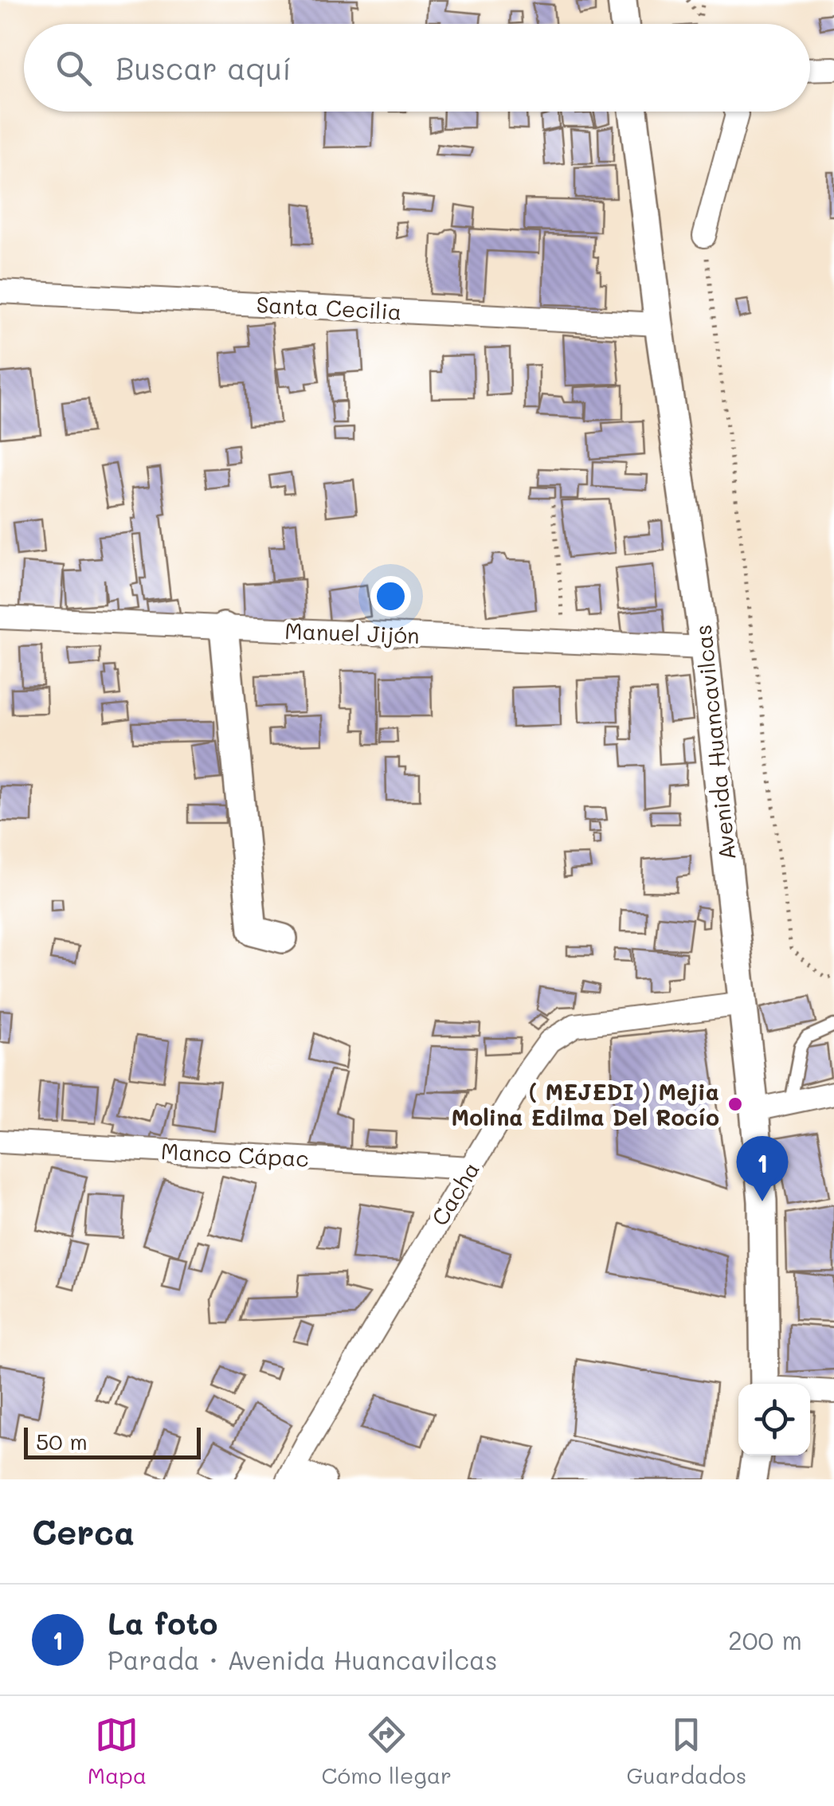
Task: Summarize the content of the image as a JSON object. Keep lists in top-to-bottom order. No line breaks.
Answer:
{"streets":{"street":["Santa Cecilia","Manuel Jijón","Avenida Huancavilcas","Manco Cápac","Cacha"]},"crossings":[["Santa Cecilia","Avenida Huancavilcas"],["Manuel Jijón","Avenida Huancavilcas"],["Avenida Huancavilcas","Cacha"],["Manco Cápac","Cacha"]],"places":["( MEJEDI ) Mejia Molina Edilma Del Rocío"],"scale_bar":"50 m","page":{"search":"Buscar aquí","pins":"1","scale":"50 m","heading":"Cerca","list":[{"mark":"1","name":"La foto","note":"Parada · Avenida Huancavilcas","value":"200 m"}],"nav":["Mapa","Cómo llegar","Guardados"]}}
